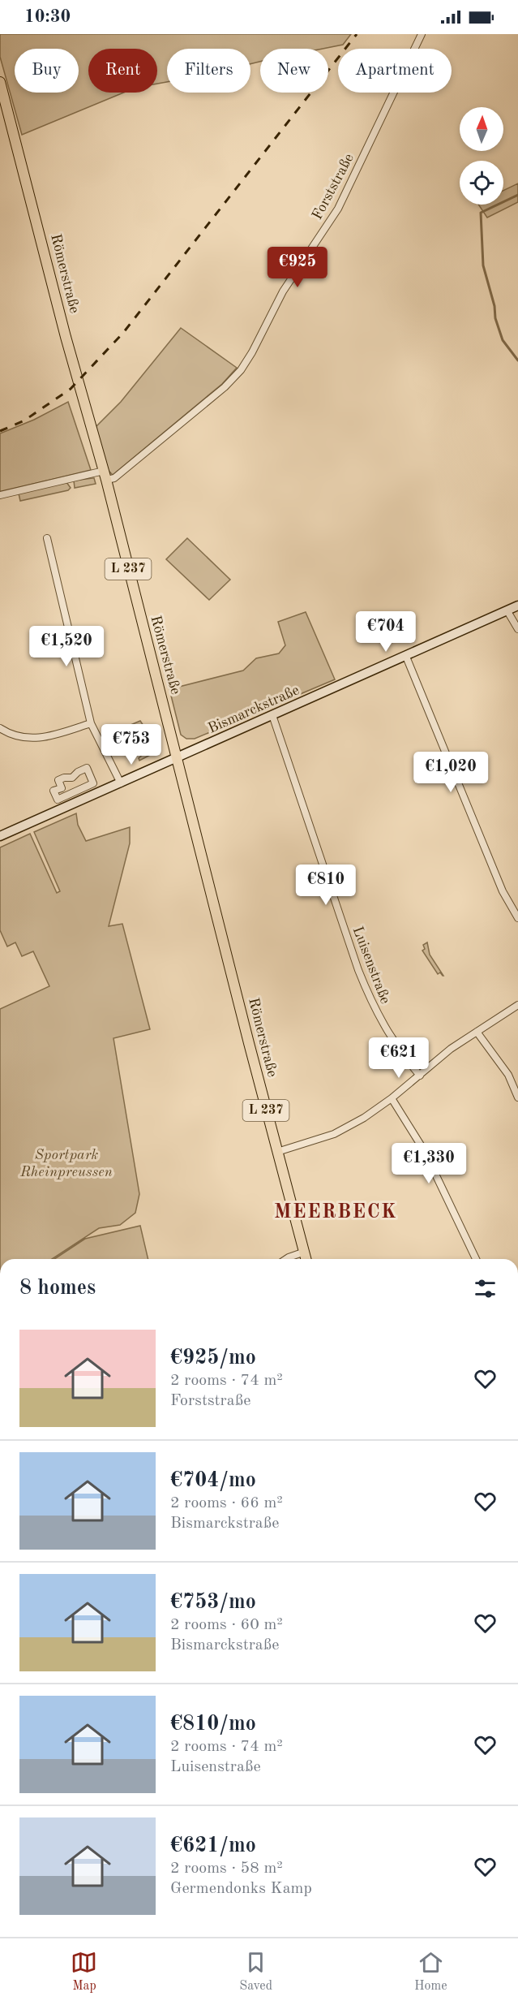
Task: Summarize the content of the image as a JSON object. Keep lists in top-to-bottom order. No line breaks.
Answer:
{"streets":{"main road":["Römerstraße","L 237","Bismarckstraße"],"street":["Forststraße","Luisenstraße"]},"crossings":[["Forststraße","Römerstraße"],["Römerstraße","Bismarckstraße"],["Bismarckstraße","Luisenstraße"]],"districts":["MEERBECK"],"parks":["Sportpark Rheinpreussen"],"north":"top","page":{"status":"10:30","chip":["Buy","Rent","Filters","New","Apartment"],"price":["€925","€704","€1,520","€753","€1,020","€810","€621","€1,330"],"heading":"8 homes","list":[{"name":"€925/mo","note":"2 rooms · 74 m² · Forststraße"},{"name":"€704/mo","note":"2 rooms · 66 m² · Bismarckstraße"},{"name":"€753/mo","note":"2 rooms · 60 m² · Bismarckstraße"},{"name":"€810/mo","note":"2 rooms · 74 m² · Luisenstraße"},{"name":"€621/mo","note":"2 rooms · 58 m² · Germendonks Kamp"}],"tabs":["Map","Saved","Home"]}}
